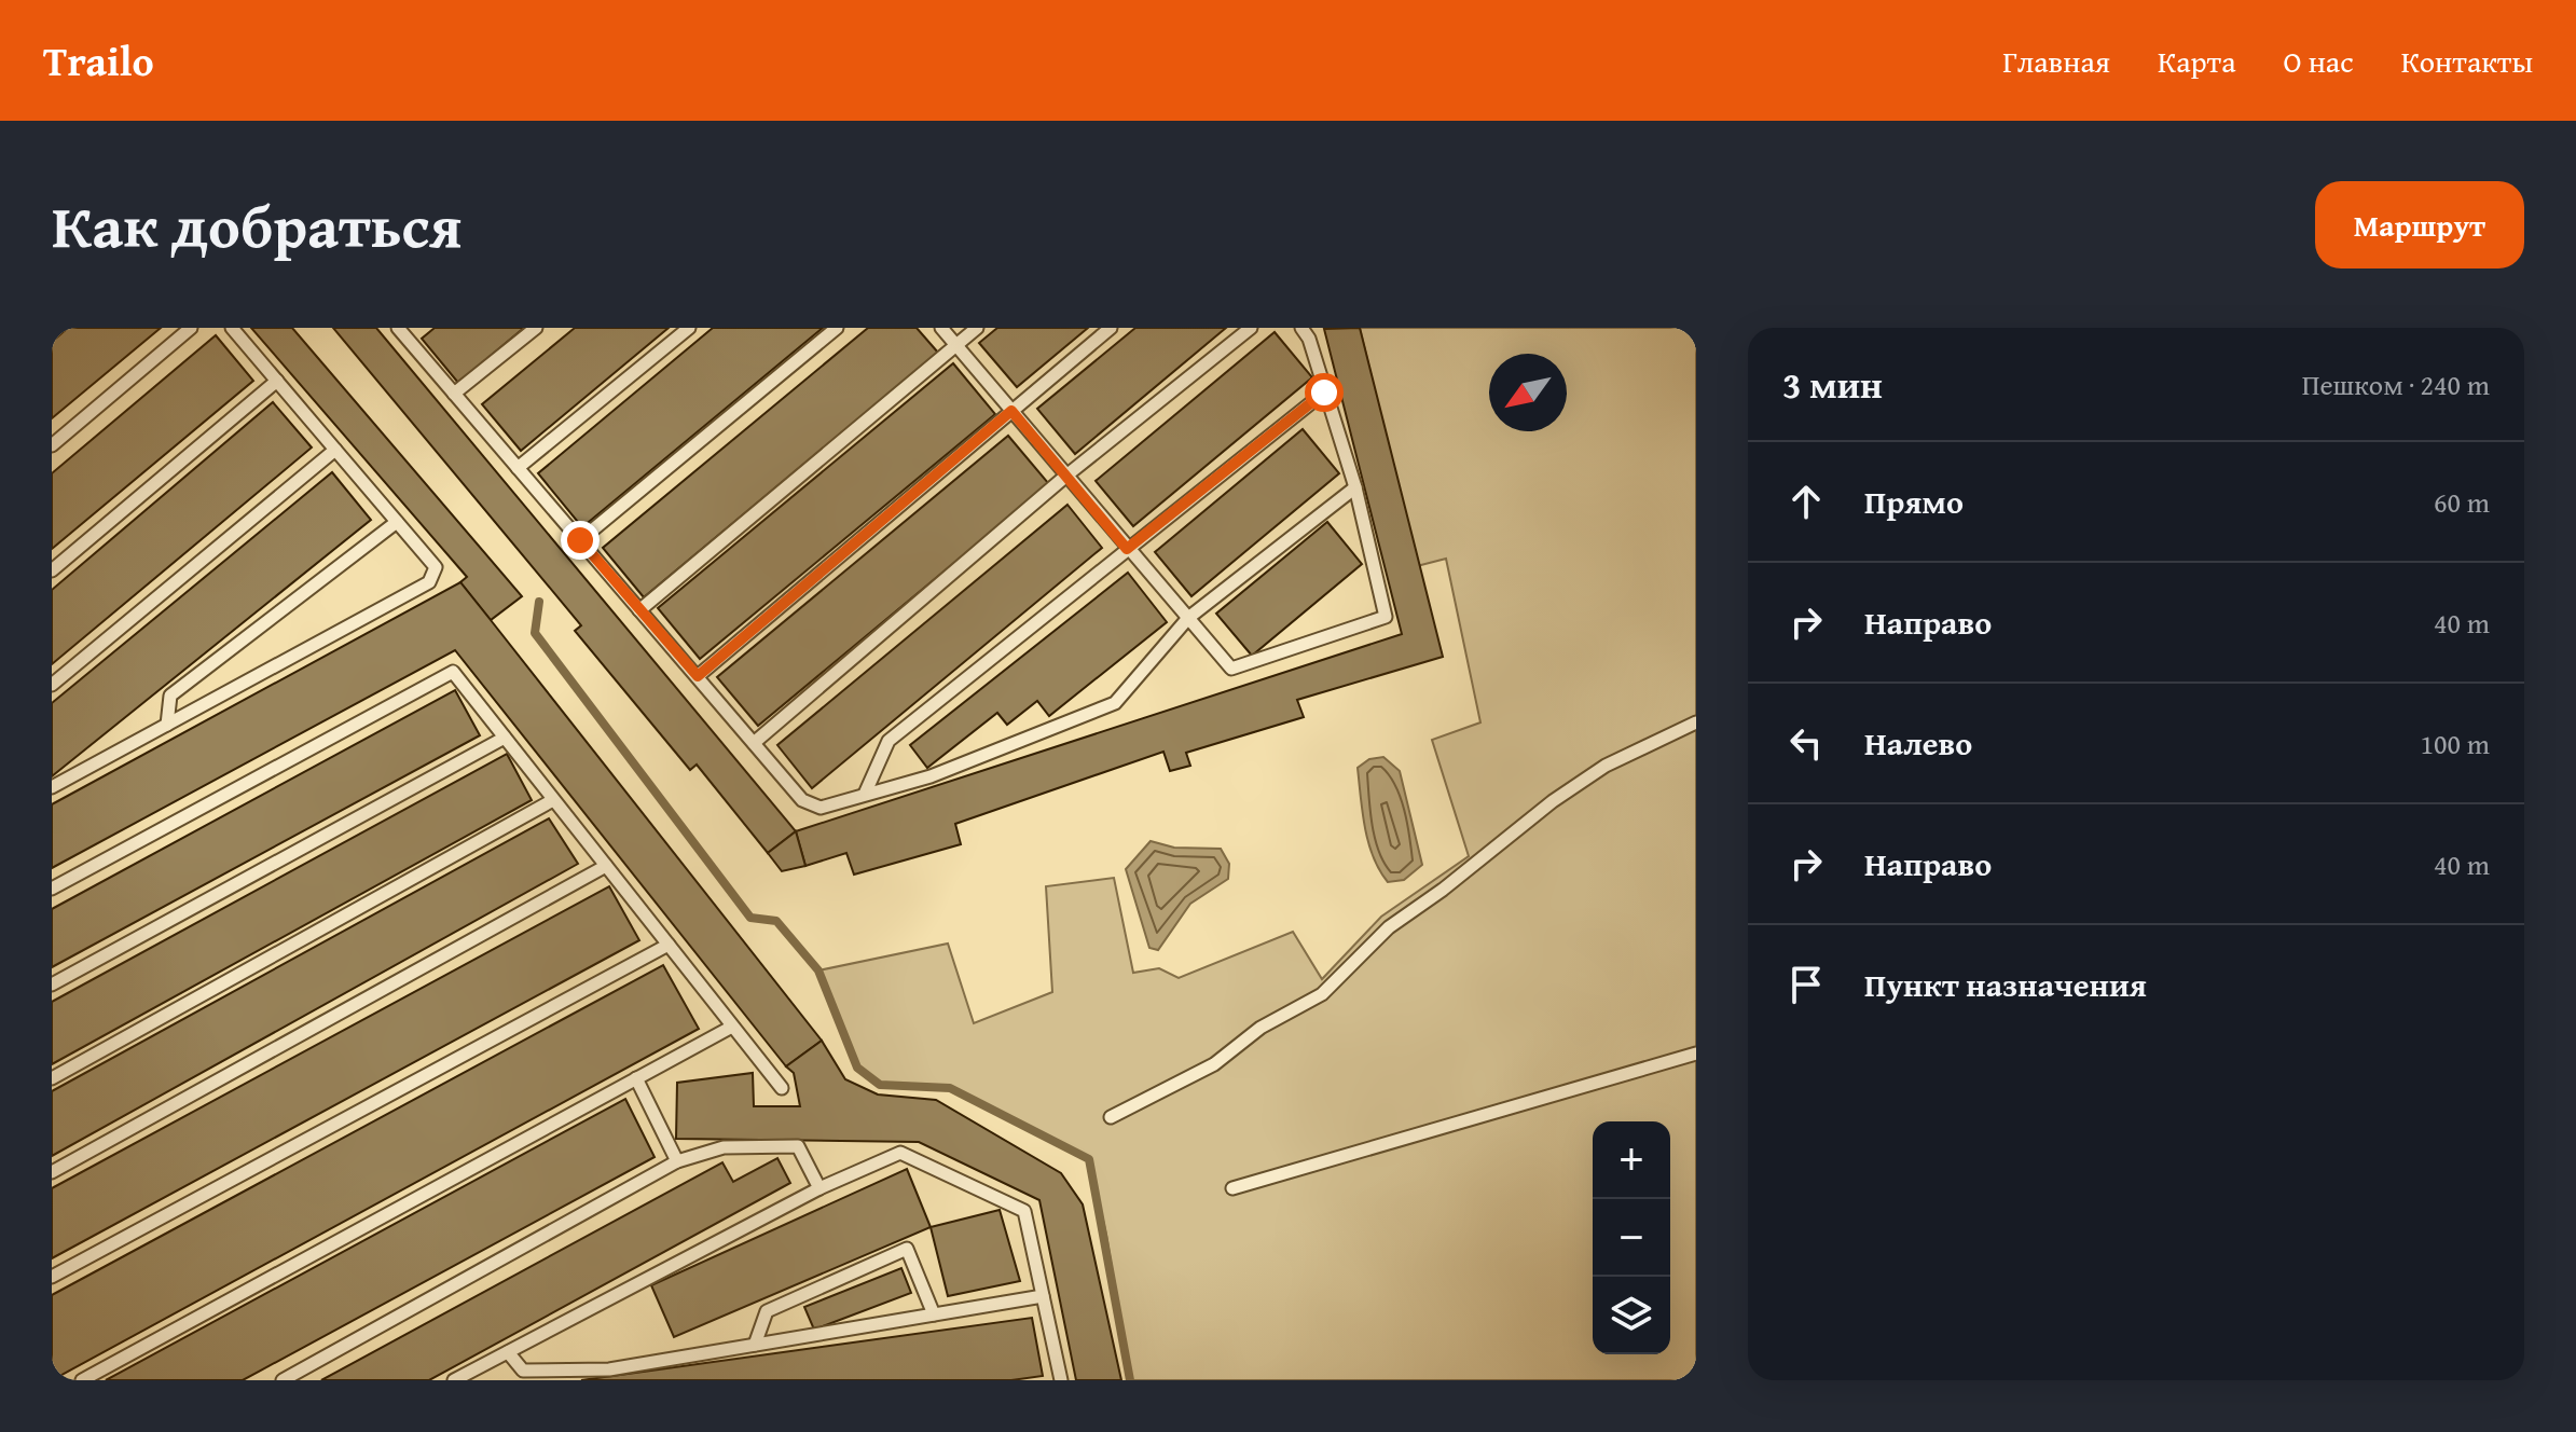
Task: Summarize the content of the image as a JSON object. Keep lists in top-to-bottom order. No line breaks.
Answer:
{"north":"bottom left","page":{"header":"Trailo","nav":["Главная","Карта","О нас","Контакты"],"title":"Как добраться","buttons":"Маршрут","heading":["3 мин","Пешком · 240 m"],"list":[["Прямо","60 m"],["Направо","40 m"],["Налево","100 m"],["Направо","40 m"],"Пункт назначения"],"map_buttons":["+","−"]}}
